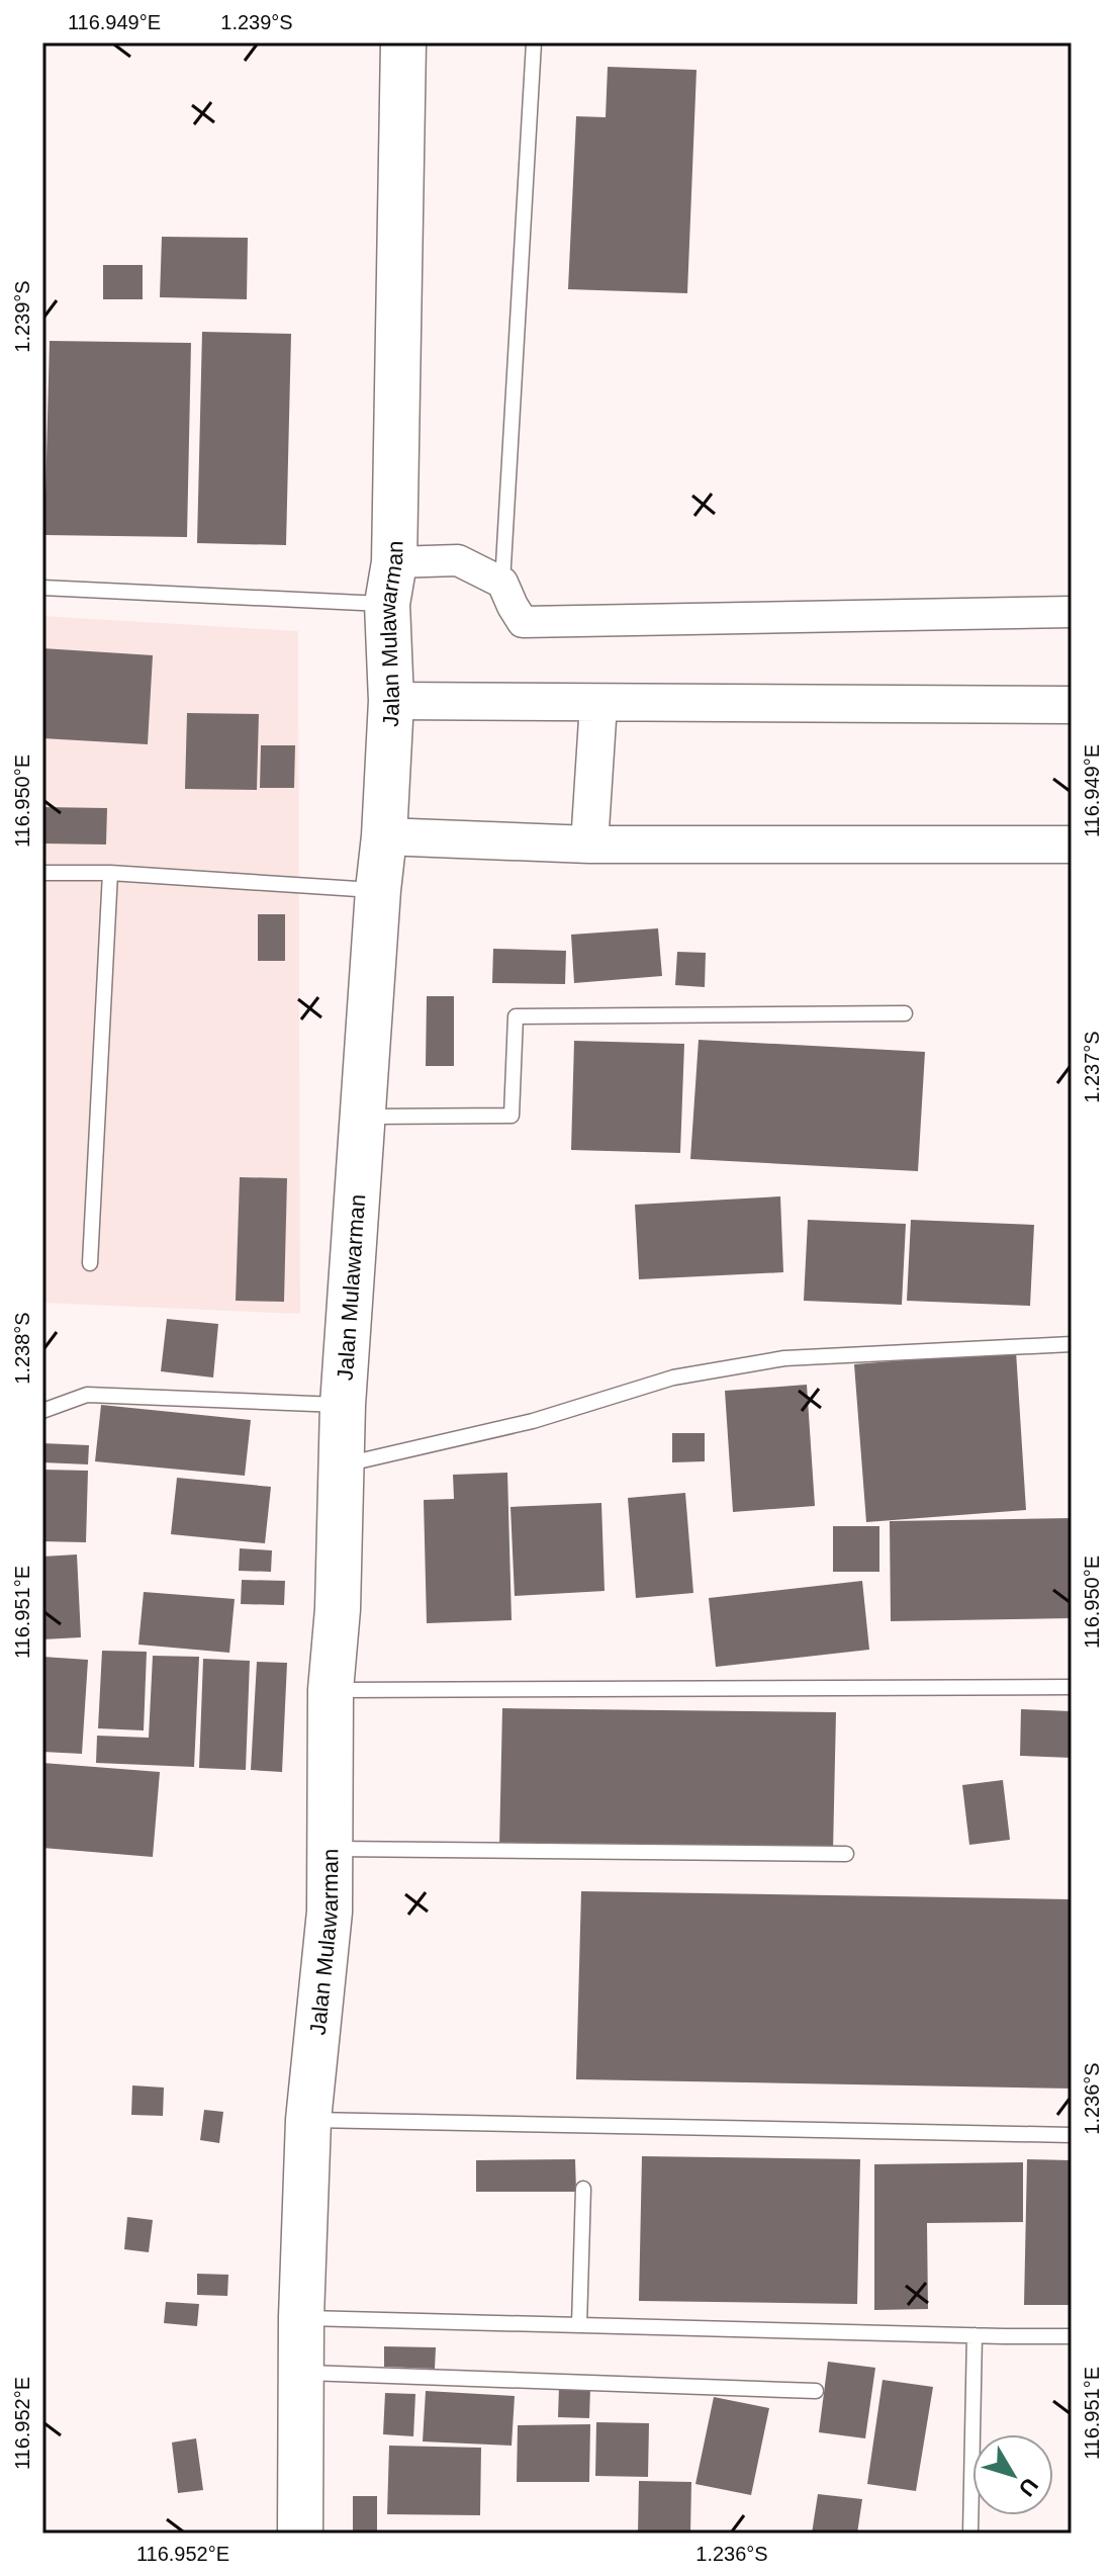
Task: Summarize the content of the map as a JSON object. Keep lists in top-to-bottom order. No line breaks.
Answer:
{"streets":{"highway":["Jalan Mulawarman"]},"north":"bottom right","coordinates":["116.949°E","1.239°S","116.950°E","1.237°S","1.238°S","116.951°E","1.236°S","116.952°E"]}
